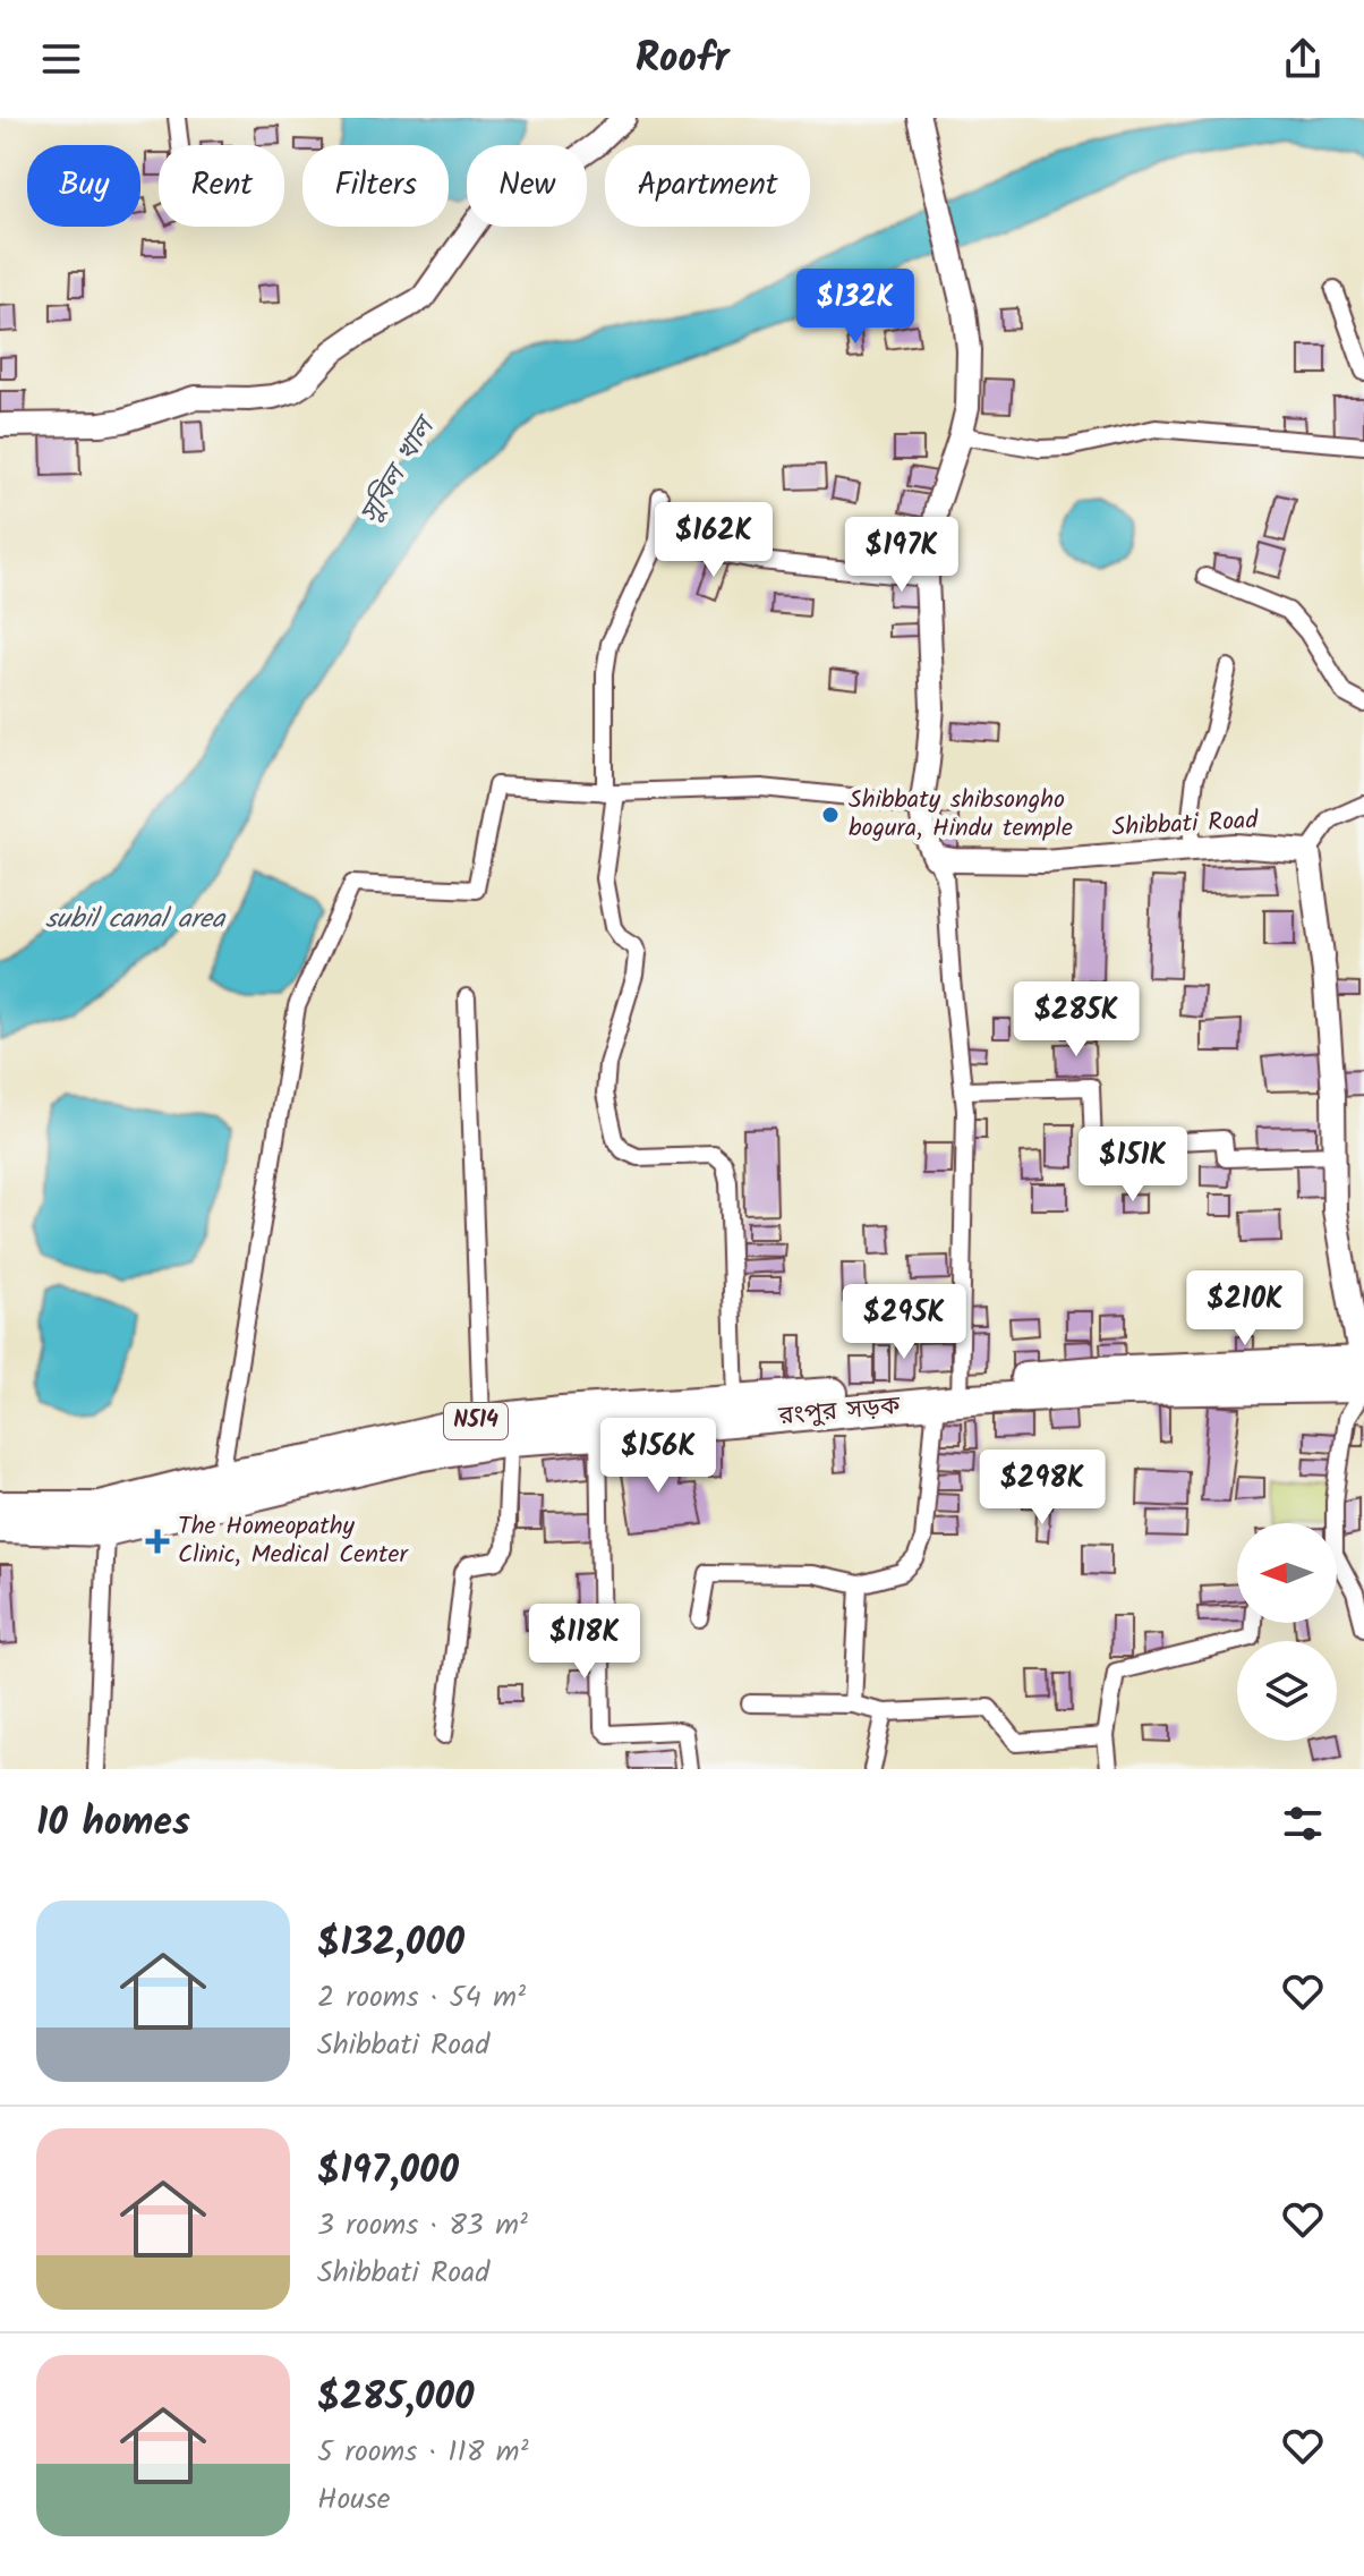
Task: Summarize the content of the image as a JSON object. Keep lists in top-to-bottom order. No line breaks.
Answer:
{"streets":{"highway":["রংপুর সড়ক","N514"],"street":["Shibbati Road"]},"water":["সুবিল খাল","subil canal area"],"places":{"other":["Shibbaty shibsongho bogura, Hindu temple"],"health":["The Homeopathy Clinic, Medical Center"]},"north":"left","page":{"header":"Roofr","chip":["Buy","Rent","Filters","New","Apartment"],"price":["$132K","$162K","$197K","$285K","$151K","$210K","$295K","$156K","$298K","$118K"],"heading":"10 homes","list":[{"name":"$132,000","note":"2 rooms · 54 m² · Shibbati Road"},{"name":"$197,000","note":"3 rooms · 83 m² · Shibbati Road"},{"name":"$285,000","note":"5 rooms · 118 m² · House"}]}}
